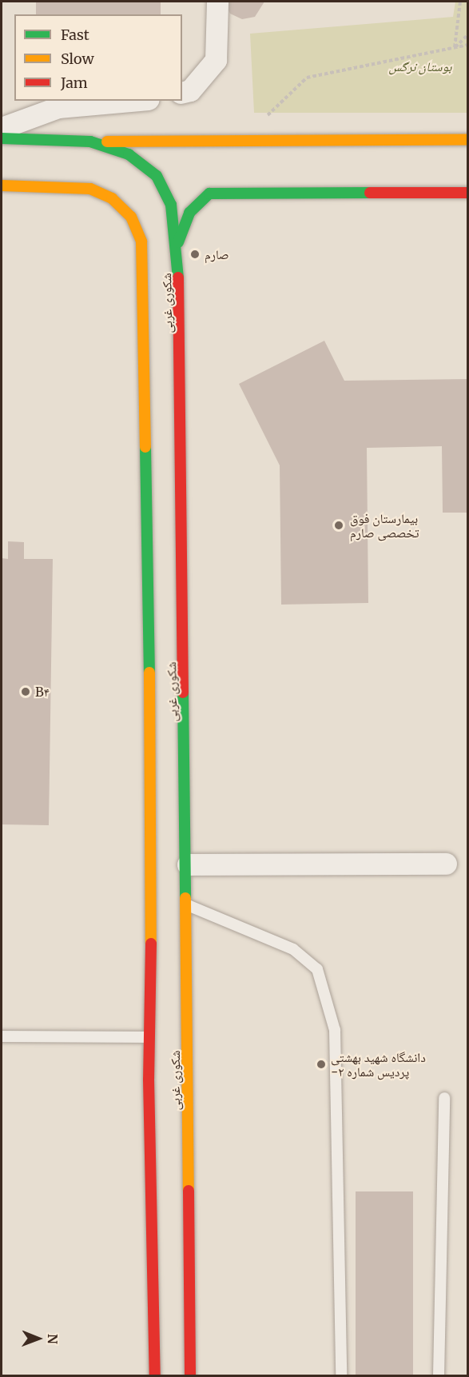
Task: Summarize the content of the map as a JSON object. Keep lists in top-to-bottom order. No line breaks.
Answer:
{"streets":{"main road":["شکوری غربی"]},"parks":["بوستان نرگس"],"places":["صارم","بیمارستان فوق تخصصی صارم","B۴","دانشگاه شهید بهشتی -پردیس شماره ۲"],"legend":["Fast","Slow","Jam"],"north":"right"}
